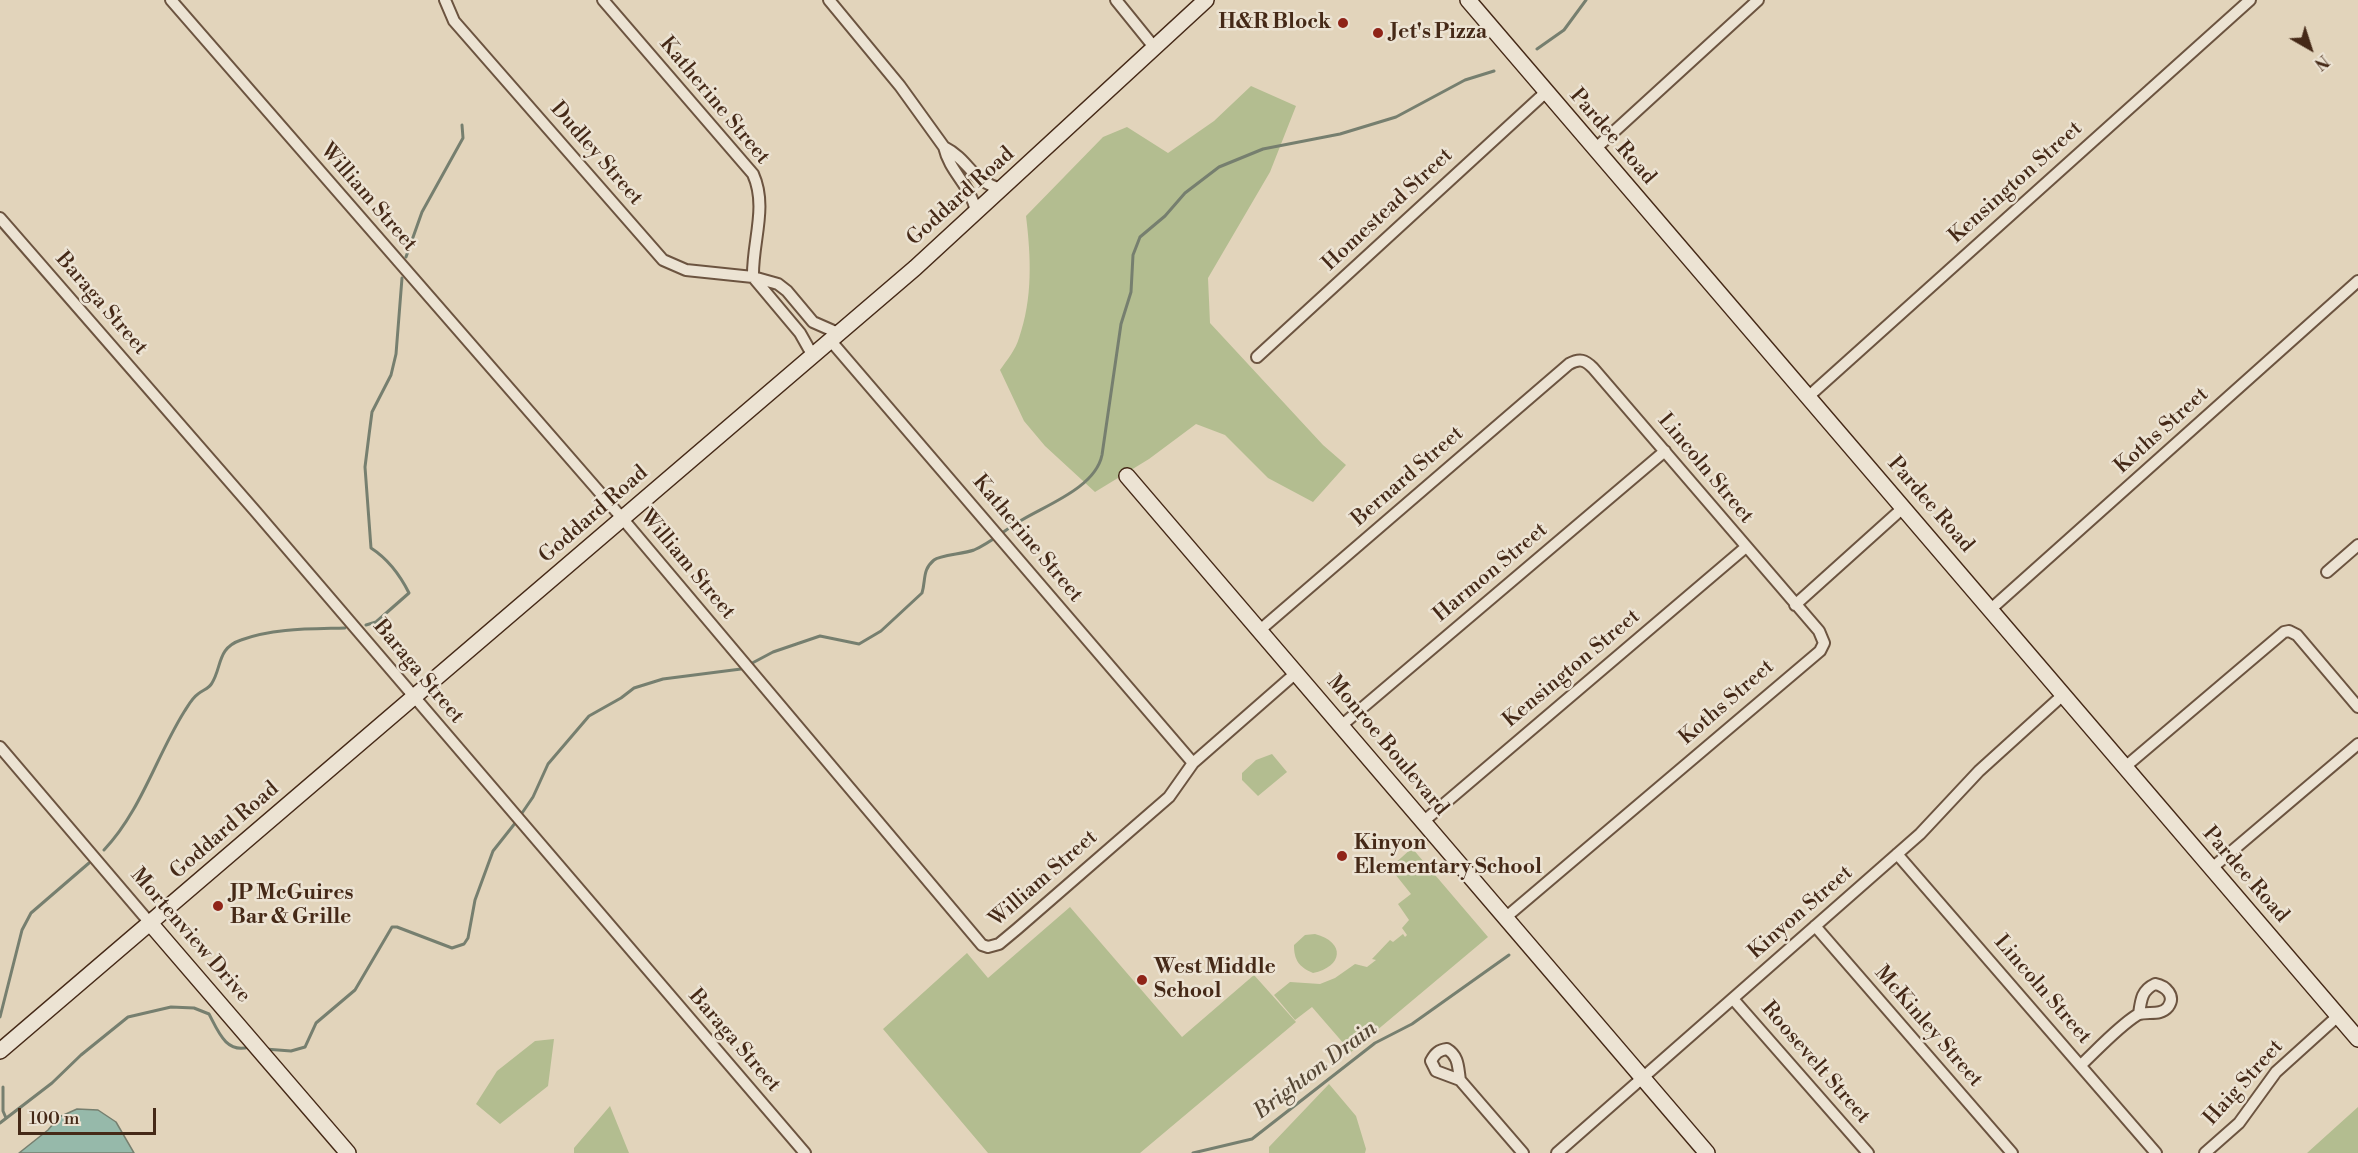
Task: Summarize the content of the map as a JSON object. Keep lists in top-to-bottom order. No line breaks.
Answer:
{"streets":{"main road":["Pardee Road","Goddard Road","Monroe Boulevard","Mortenview Drive"],"street":["Katherine Street","Dudley Street","Kensington Street","William Street","Homestead Street","Baraga Street","Koths Street","Lincoln Street","Bernard Street","Harmon Street","Kinyon Street","McKinley Street","Roosevelt Street","Haig Street"]},"crossings":[["Katherine Street","Dudley Street"],["Katherine Street","Goddard Road"],["Katherine Street","William Street"],["Pardee Road","Kensington Street"],["Pardee Road","Homestead Street"],["Pardee Road","Koths Street"],["Pardee Road","Kinyon Street"],["Pardee Road","Haig Street"],["Kensington Street","Lincoln Street"],["Kensington Street","Monroe Boulevard"],["Goddard Road","William Street"],["Goddard Road","Baraga Street"],["Goddard Road","Mortenview Drive"],["Koths Street","Lincoln Street"],["Koths Street","Monroe Boulevard"],["Lincoln Street","Bernard Street"],["Lincoln Street","Harmon Street"],["Lincoln Street","Kinyon Street"],["Bernard Street","Monroe Boulevard"],["Harmon Street","Monroe Boulevard"],["Monroe Boulevard","Kinyon Street"],["Kinyon Street","McKinley Street"],["Kinyon Street","Roosevelt Street"]],"water":["Brighton Drain"],"places":["H&R Block","Jet's Pizza","Kinyon Elementary School","JP McGuires Bar & Grille","West Middle School"],"scale_bar":"100 m","north":"bottom right"}
